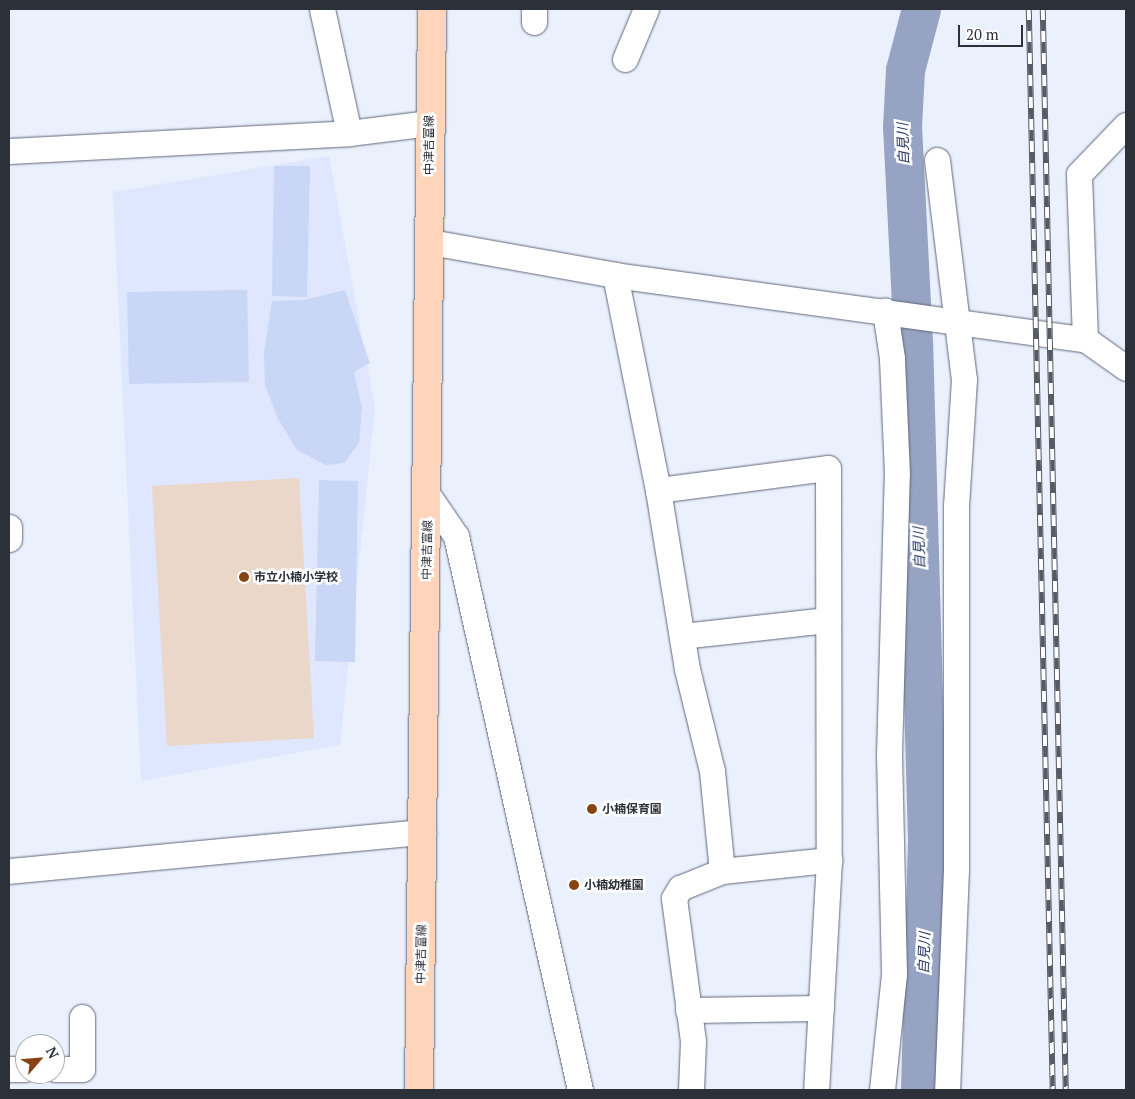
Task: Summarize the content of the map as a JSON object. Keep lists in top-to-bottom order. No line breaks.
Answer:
{"streets":{"main road":["中津吉富線"]},"water":["自見川"],"places":["市立小楠小学校","小楠保育園","小楠幼稚園"],"scale_bar":"20 m","north":"top right"}
